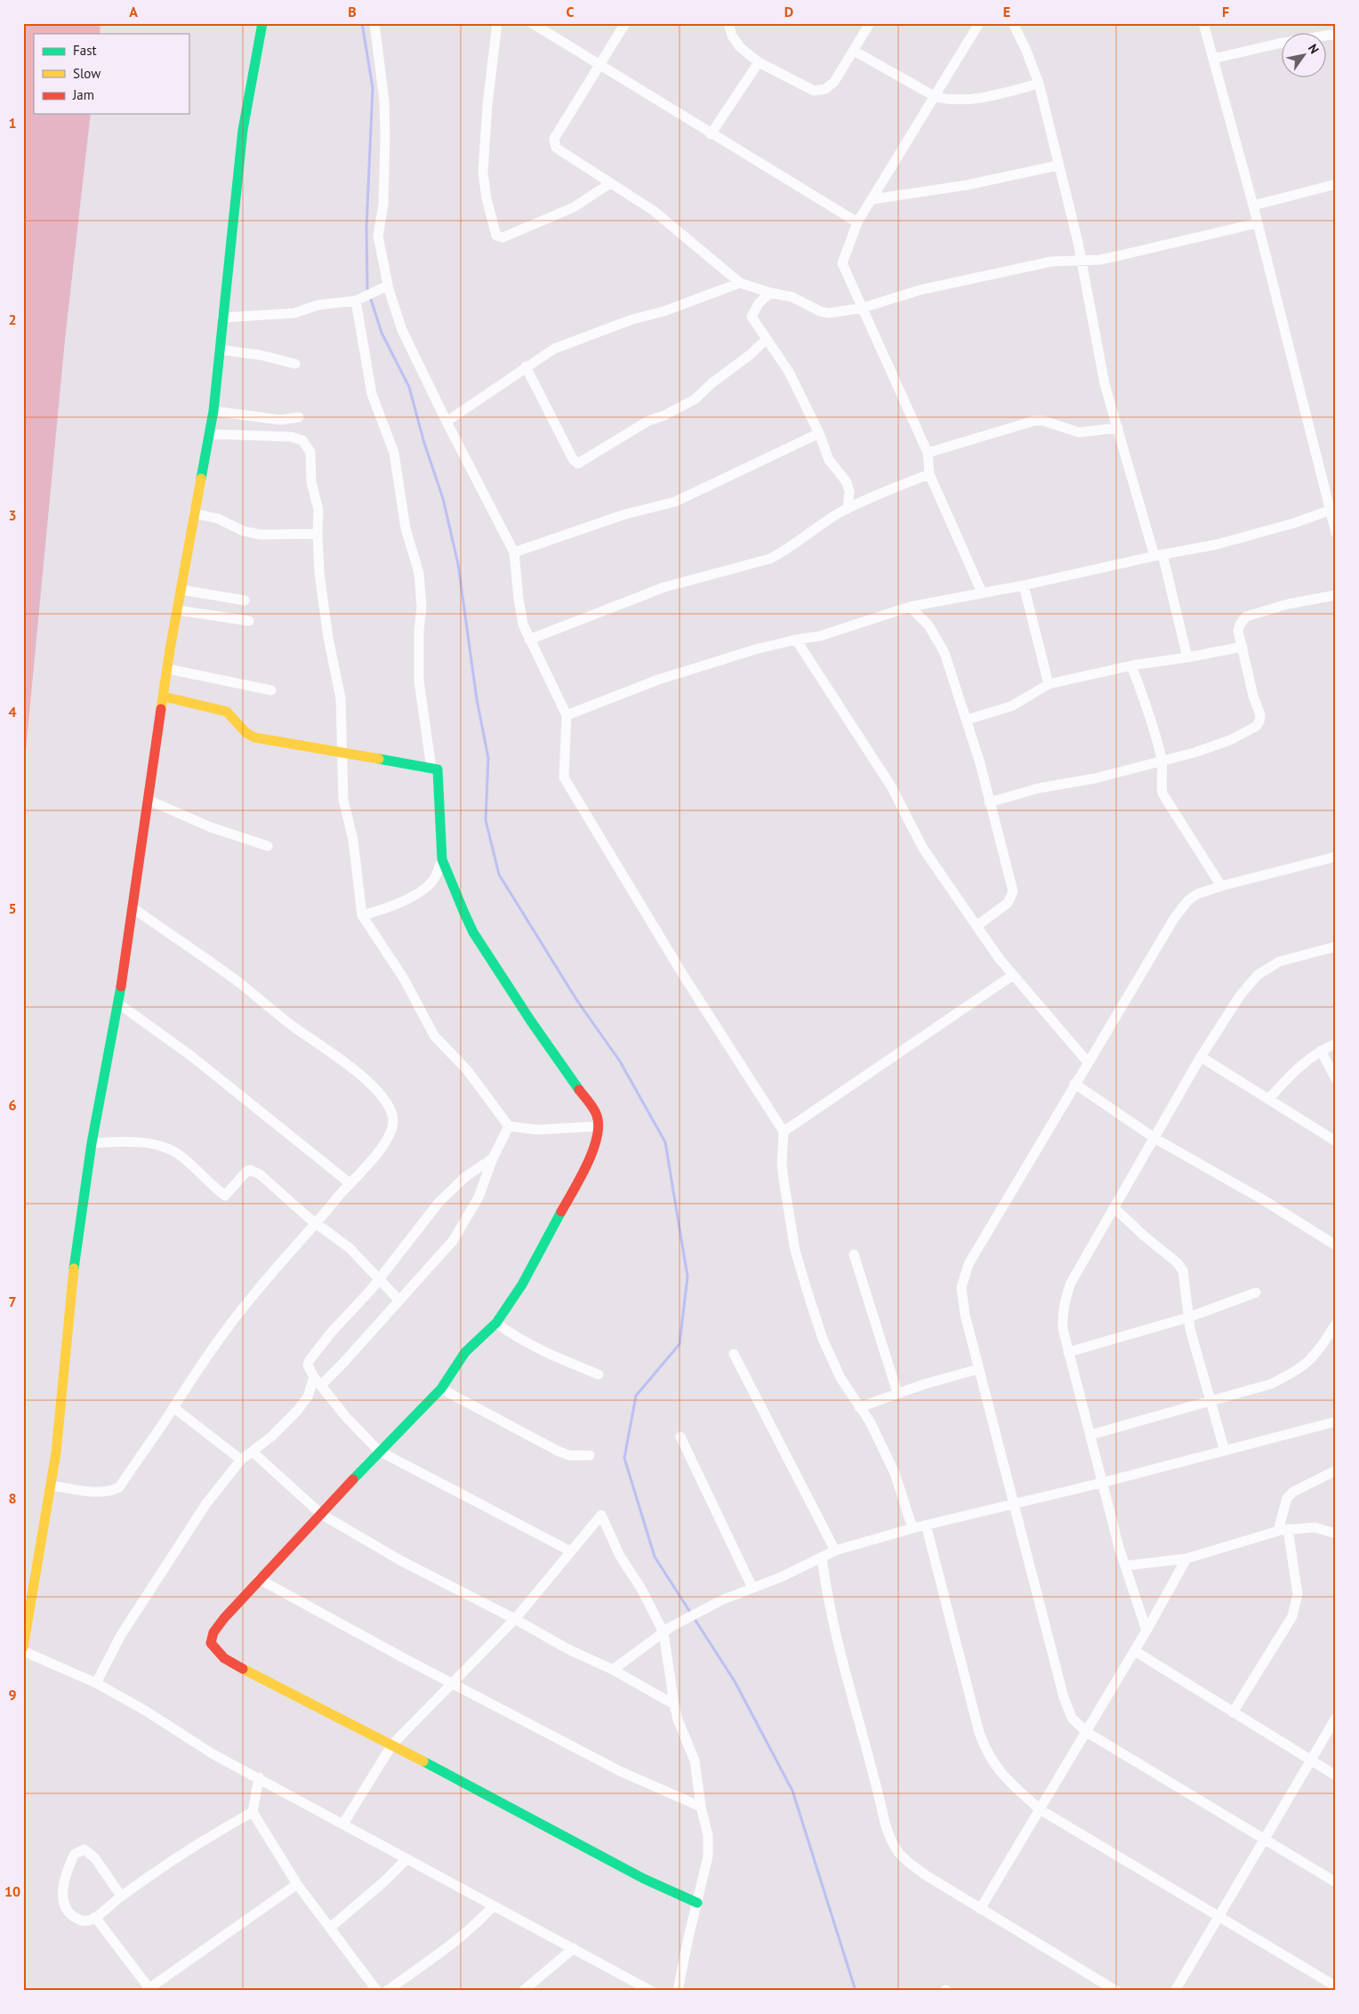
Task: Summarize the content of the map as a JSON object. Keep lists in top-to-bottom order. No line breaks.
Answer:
{"legend":["Fast","Slow","Jam"],"north":"top right","grid":{"columns":["A","B","C","D","E","F"],"rows":["1","2","3","4","5","6","7","8","9","10"]}}
